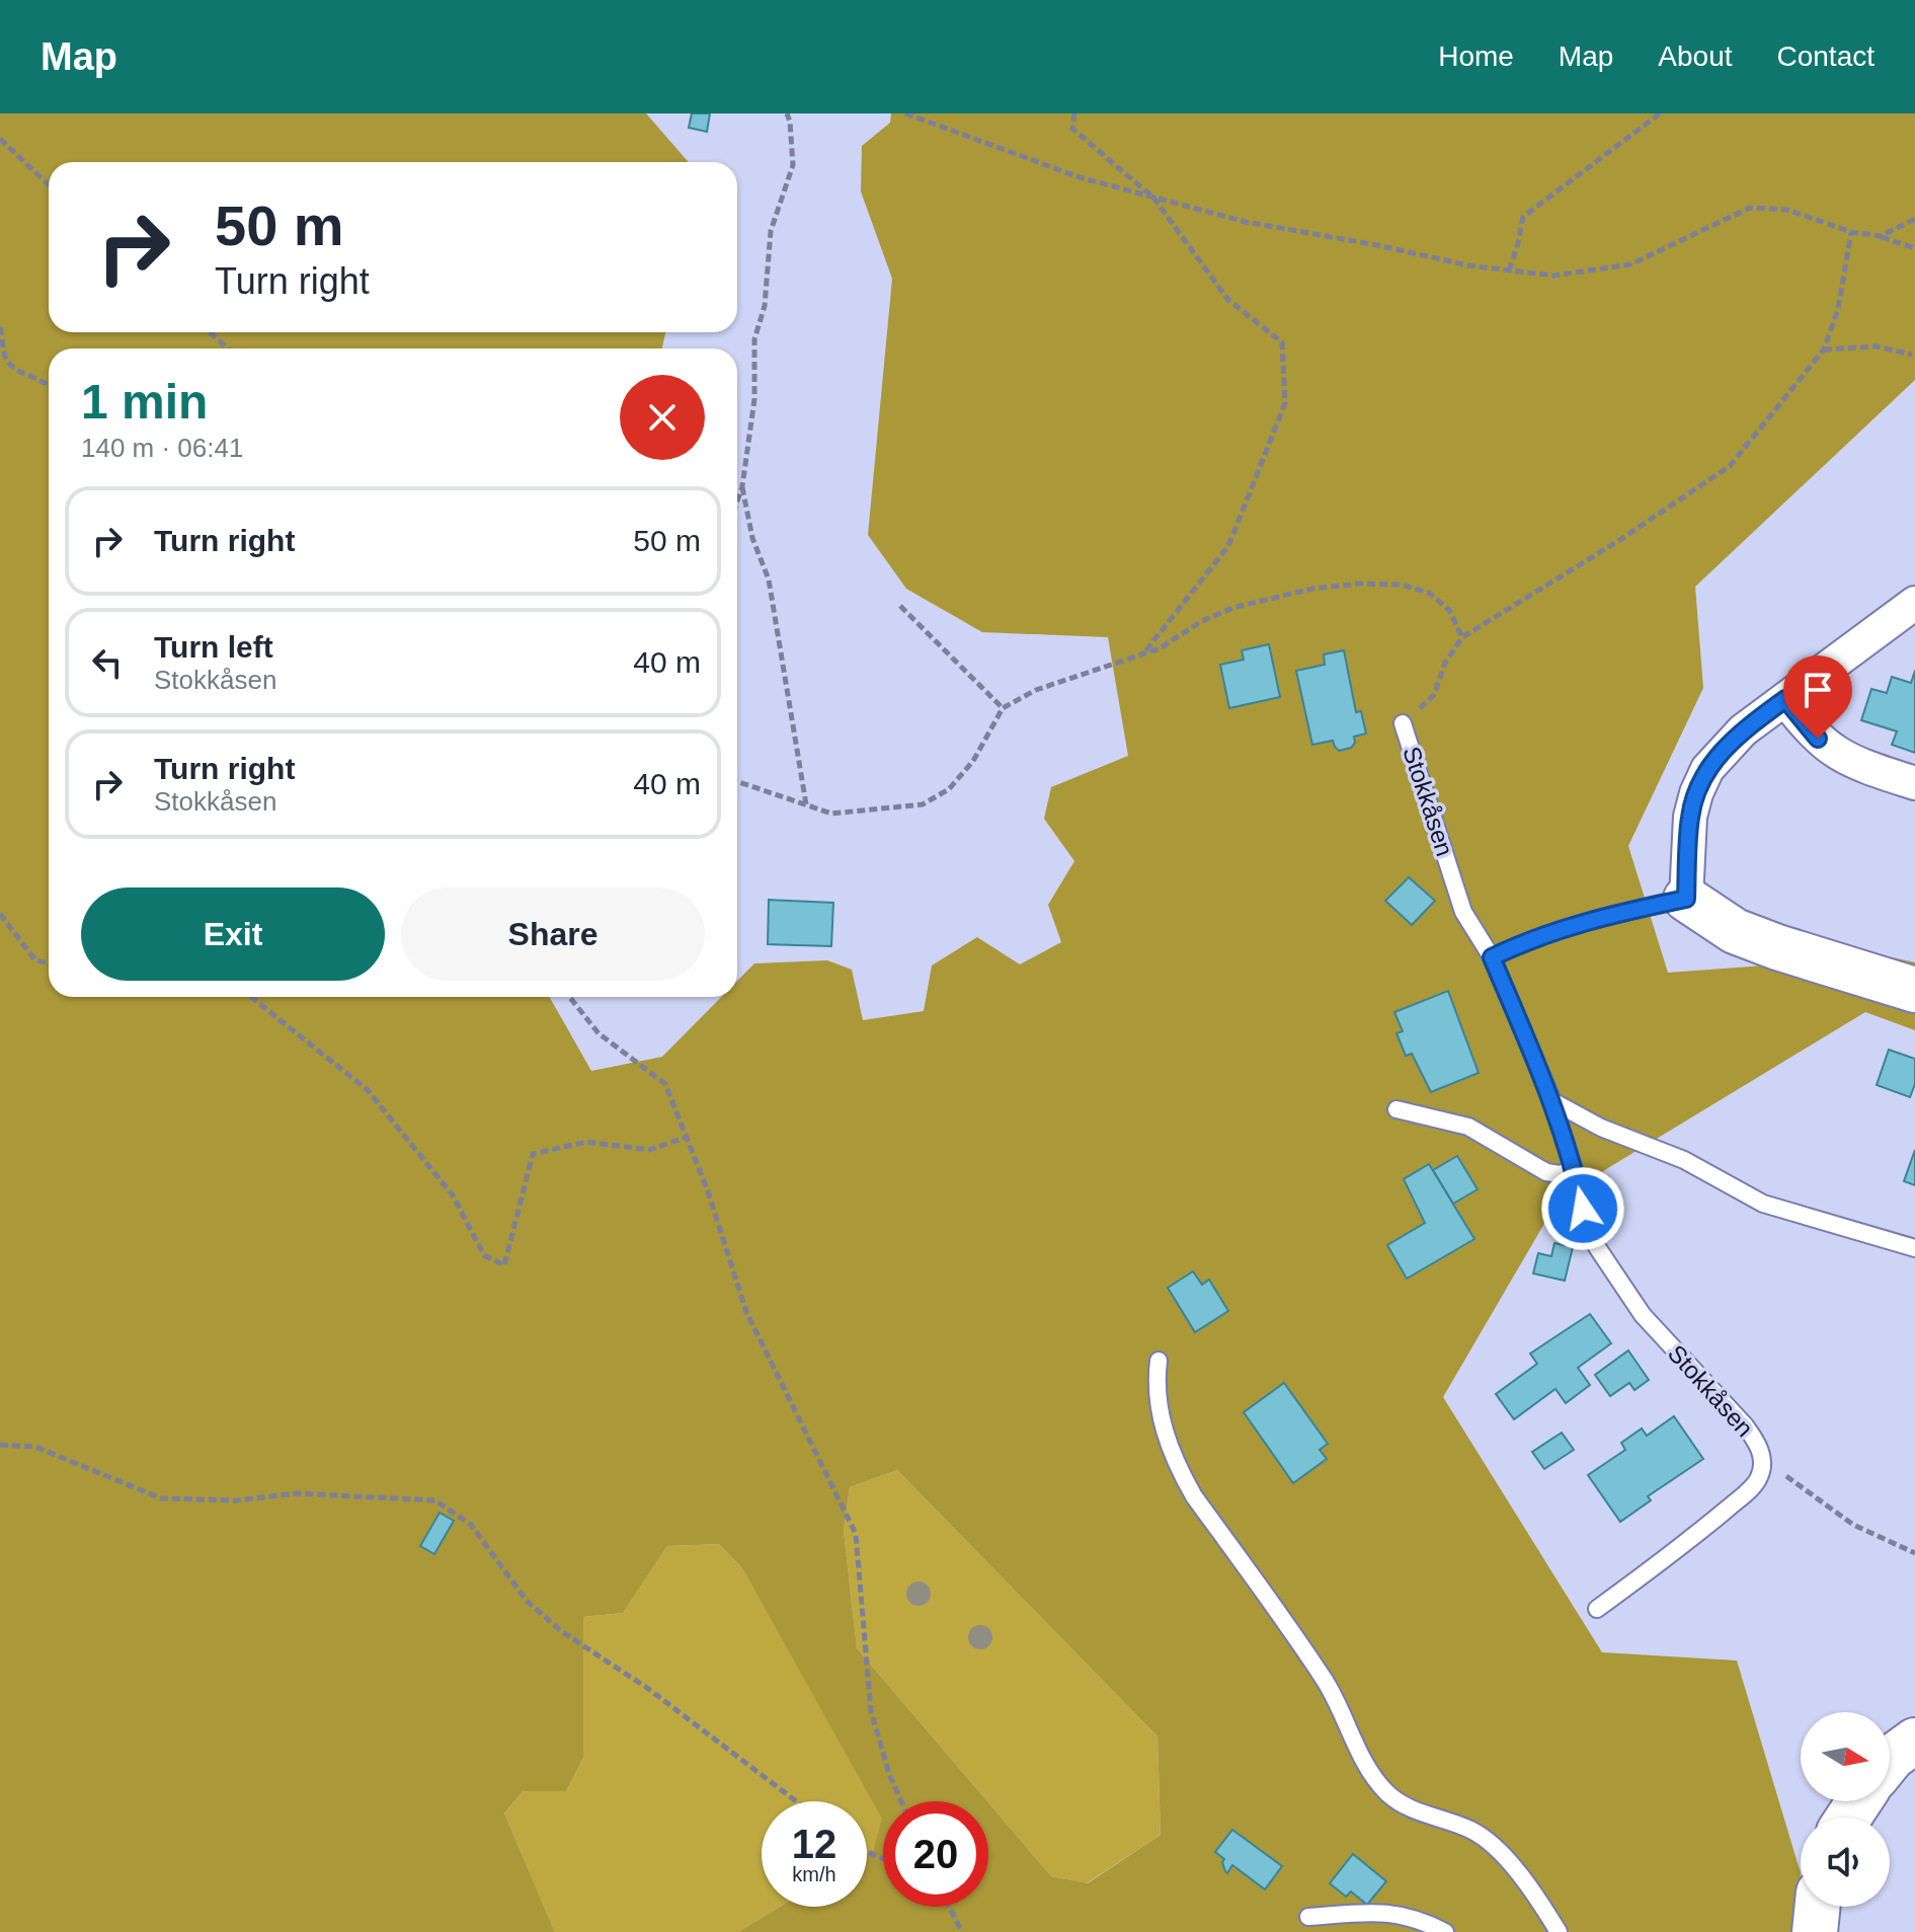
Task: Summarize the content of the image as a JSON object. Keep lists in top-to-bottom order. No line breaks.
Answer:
{"streets":{"lane":["Stokkåsen"]},"north":"right","page":{"header":"Map","nav":["Home","Map","About","Contact"],"turn":["50 m","Turn right"],"heading":["1 min","140 m · 06:41"],"list":[{"name":"Turn right","value":"50 m"},{"name":"Turn left","note":"Stokkåsen","value":"40 m"},{"name":"Turn right","note":"Stokkåsen","value":"40 m"}],"buttons":["Exit","Share"],"speed":"12 km/h","limit":"20"}}
